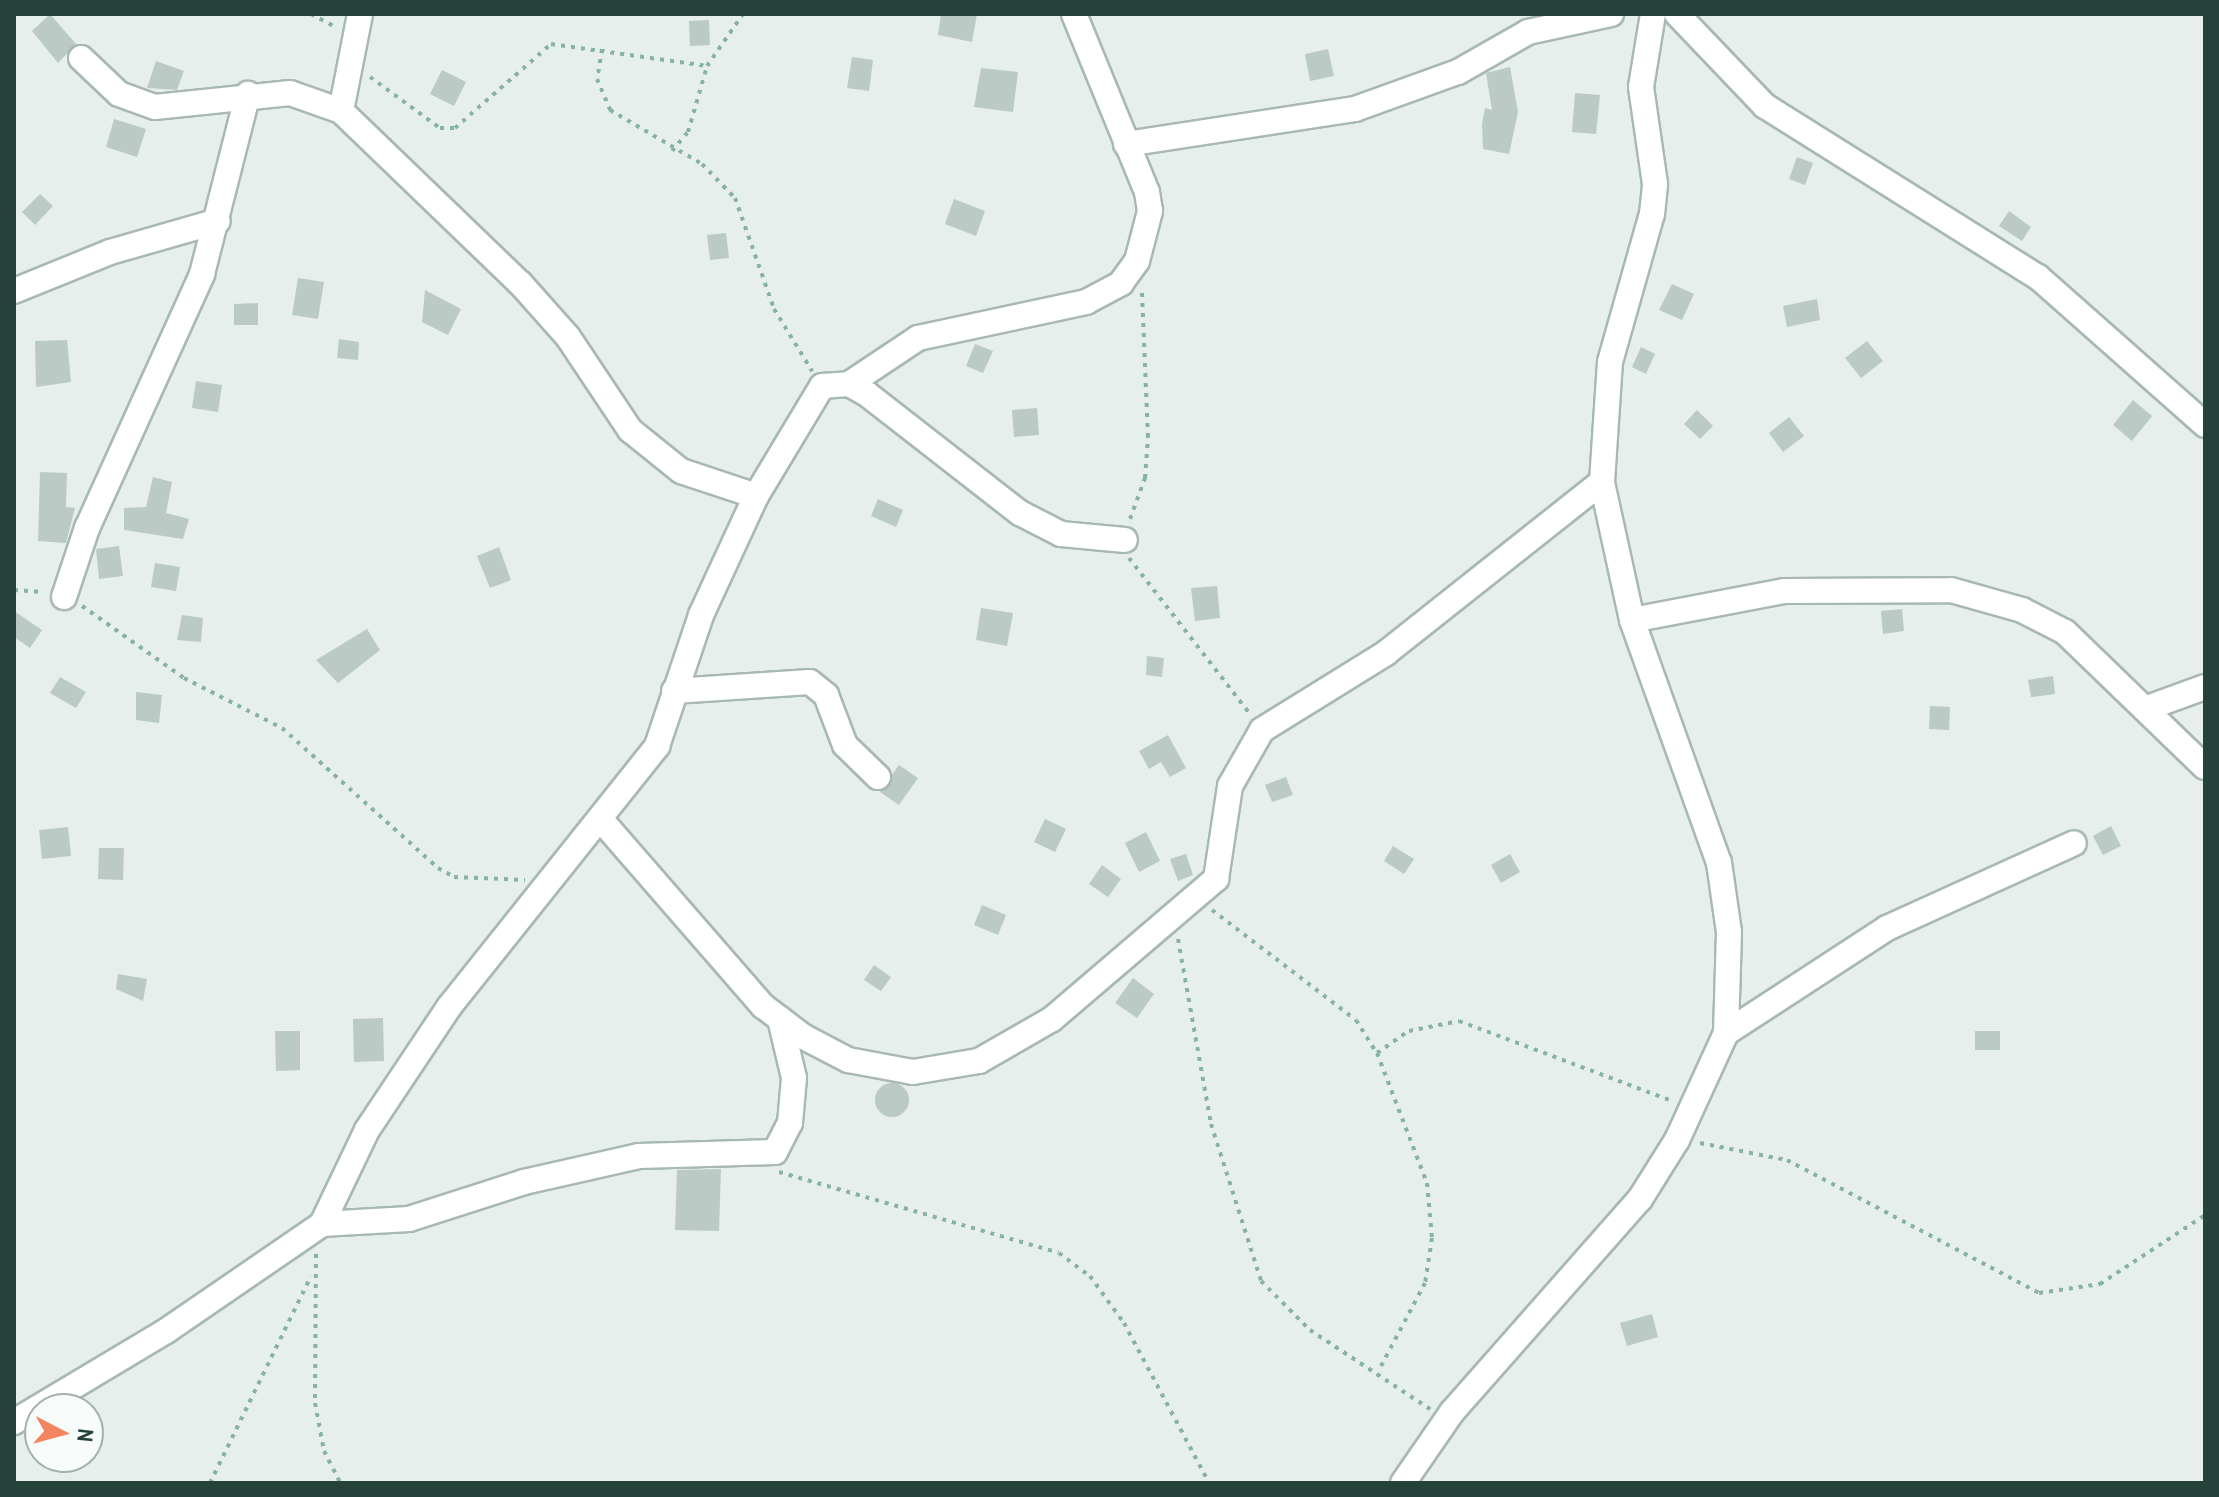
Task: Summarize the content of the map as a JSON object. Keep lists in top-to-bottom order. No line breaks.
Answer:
{"north":"right"}
